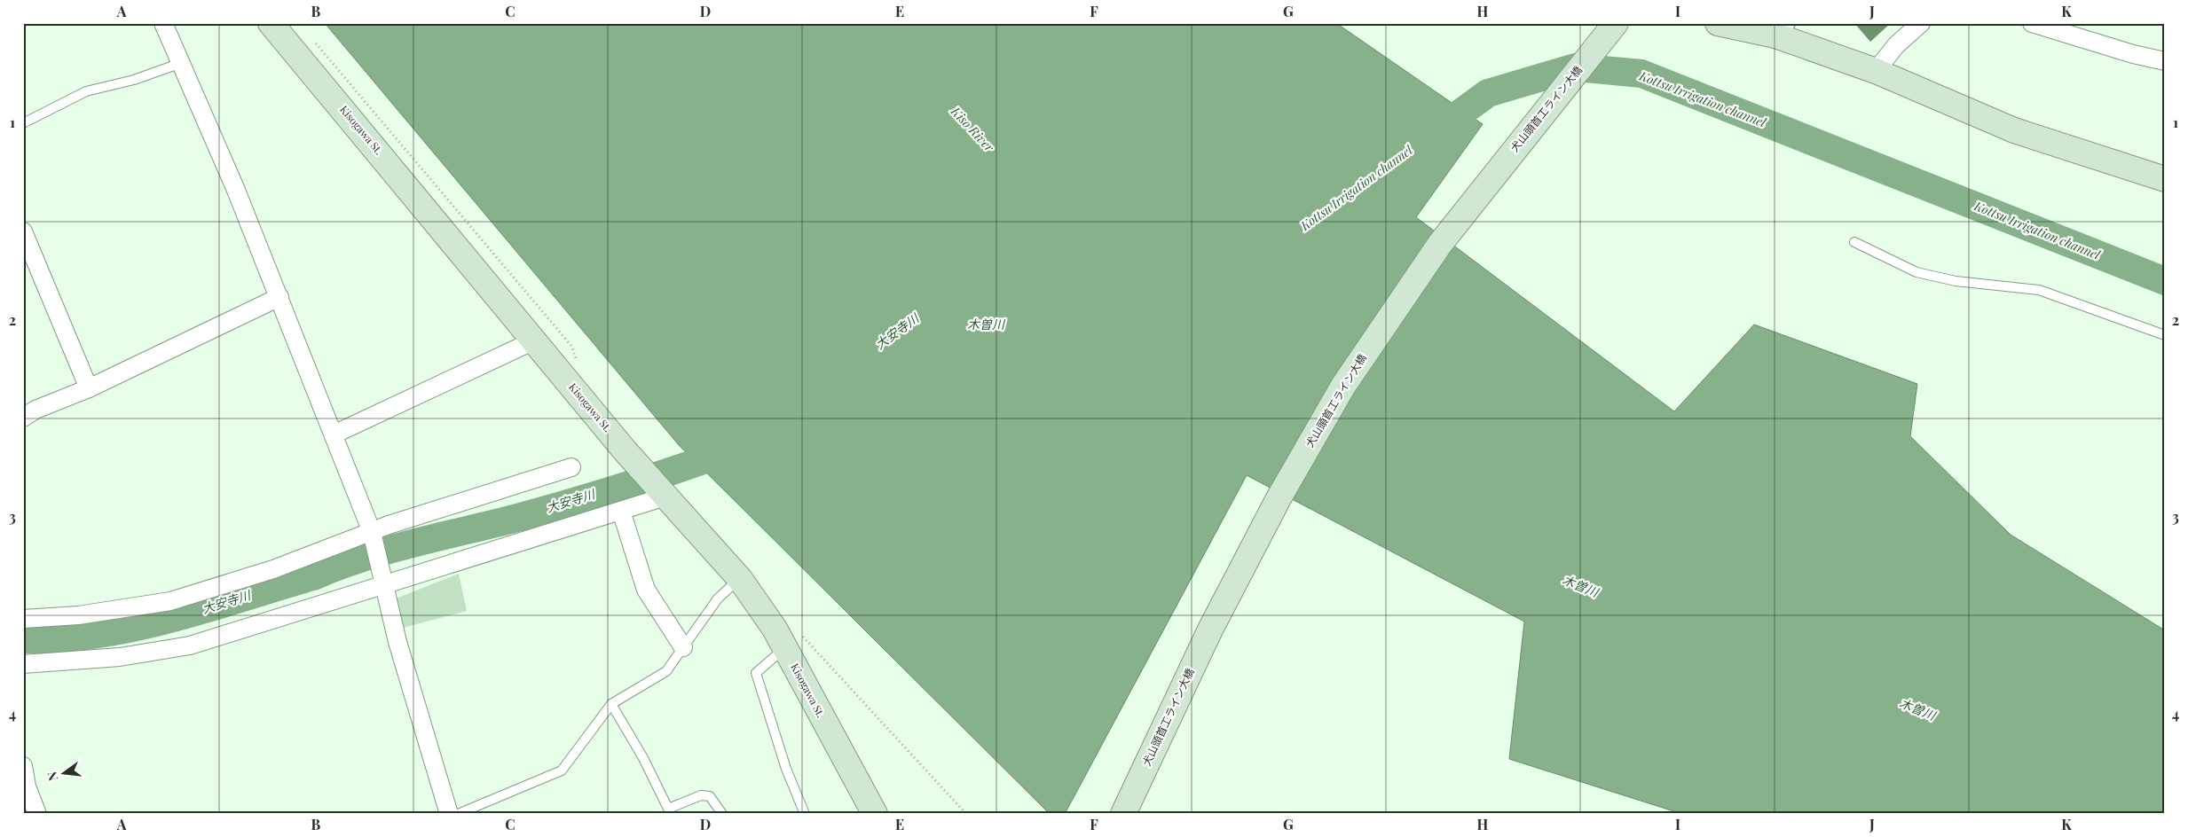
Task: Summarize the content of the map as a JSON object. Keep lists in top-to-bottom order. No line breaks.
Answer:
{"streets":{"street":["犬山頭首工ライン大橋","Kisogawa St."]},"water":["Kottsu Irrigation channel","Kiso River","木曽川","大安寺川"],"north":"left","grid":{"columns":["A","B","C","D","E","F","G","H","I","J","K"],"rows":["1","2","3","4"]}}
